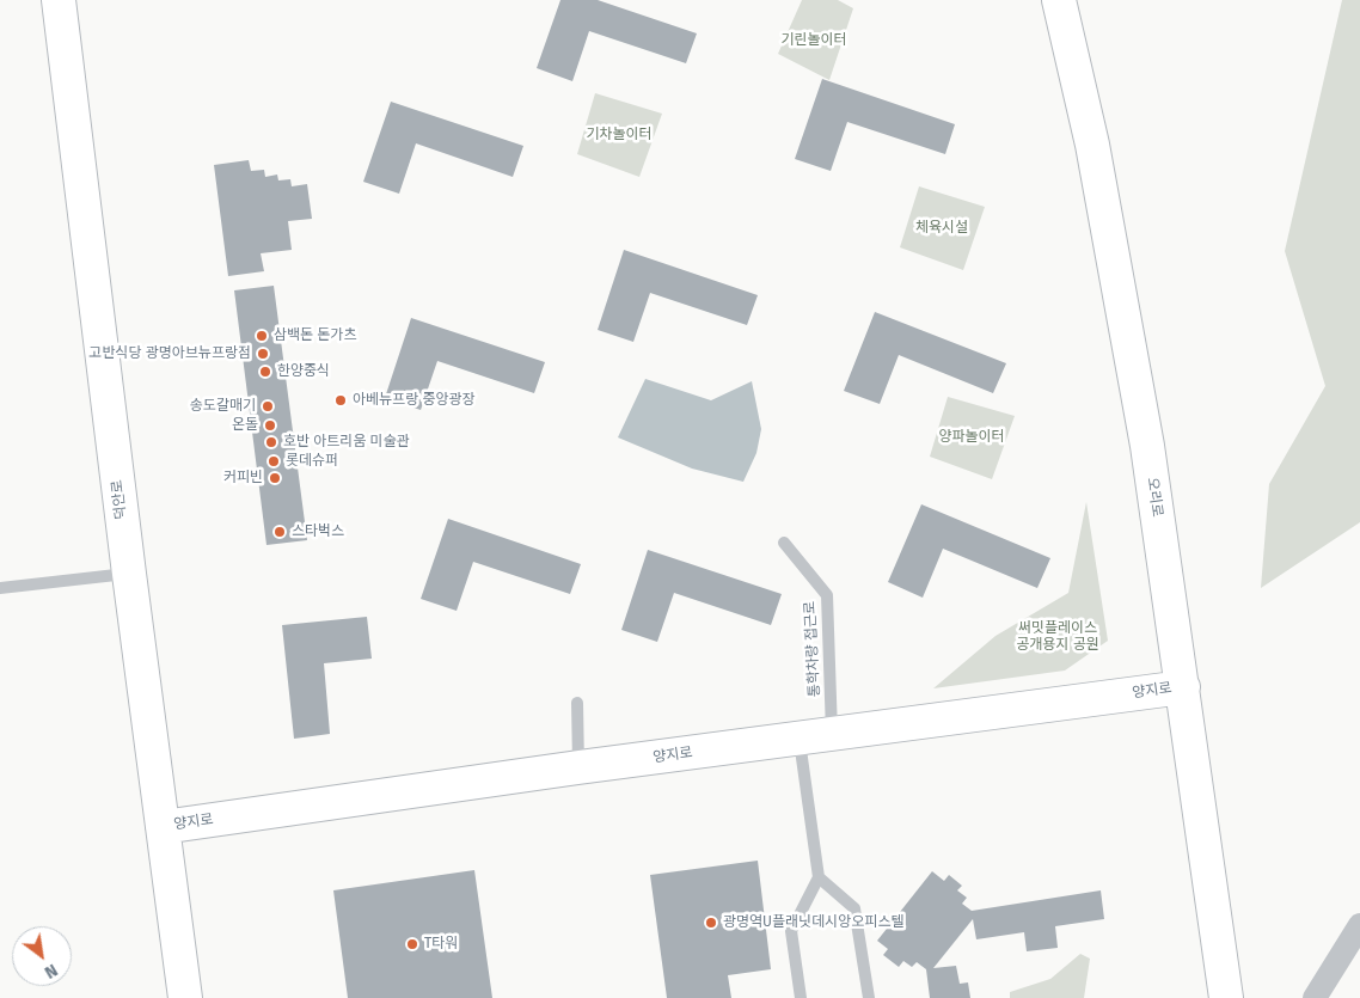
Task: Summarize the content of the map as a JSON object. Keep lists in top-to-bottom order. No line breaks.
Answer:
{"streets":{"street":["오리로","덕안로","양지로"],"lane":["통학차량 접근로"]},"crossings":[["오리로","양지로"],["덕안로","양지로"],["통학차량 접근로","양지로"]],"parks":["기린놀이터","기차놀이터","체육시설","양파놀이터","써밋플레이스 공개용지 공원"],"places":["삼백돈 돈가츠","고반식당 광명아브뉴프랑점","한양중식","아베뉴프랑 중앙광장","송도갈매기","온돌","호반 아트리움 미술관","롯데슈퍼","커피빈","스타벅스","광명역U플래닛데시앙오피스텔","T타워"],"north":"bottom right"}
